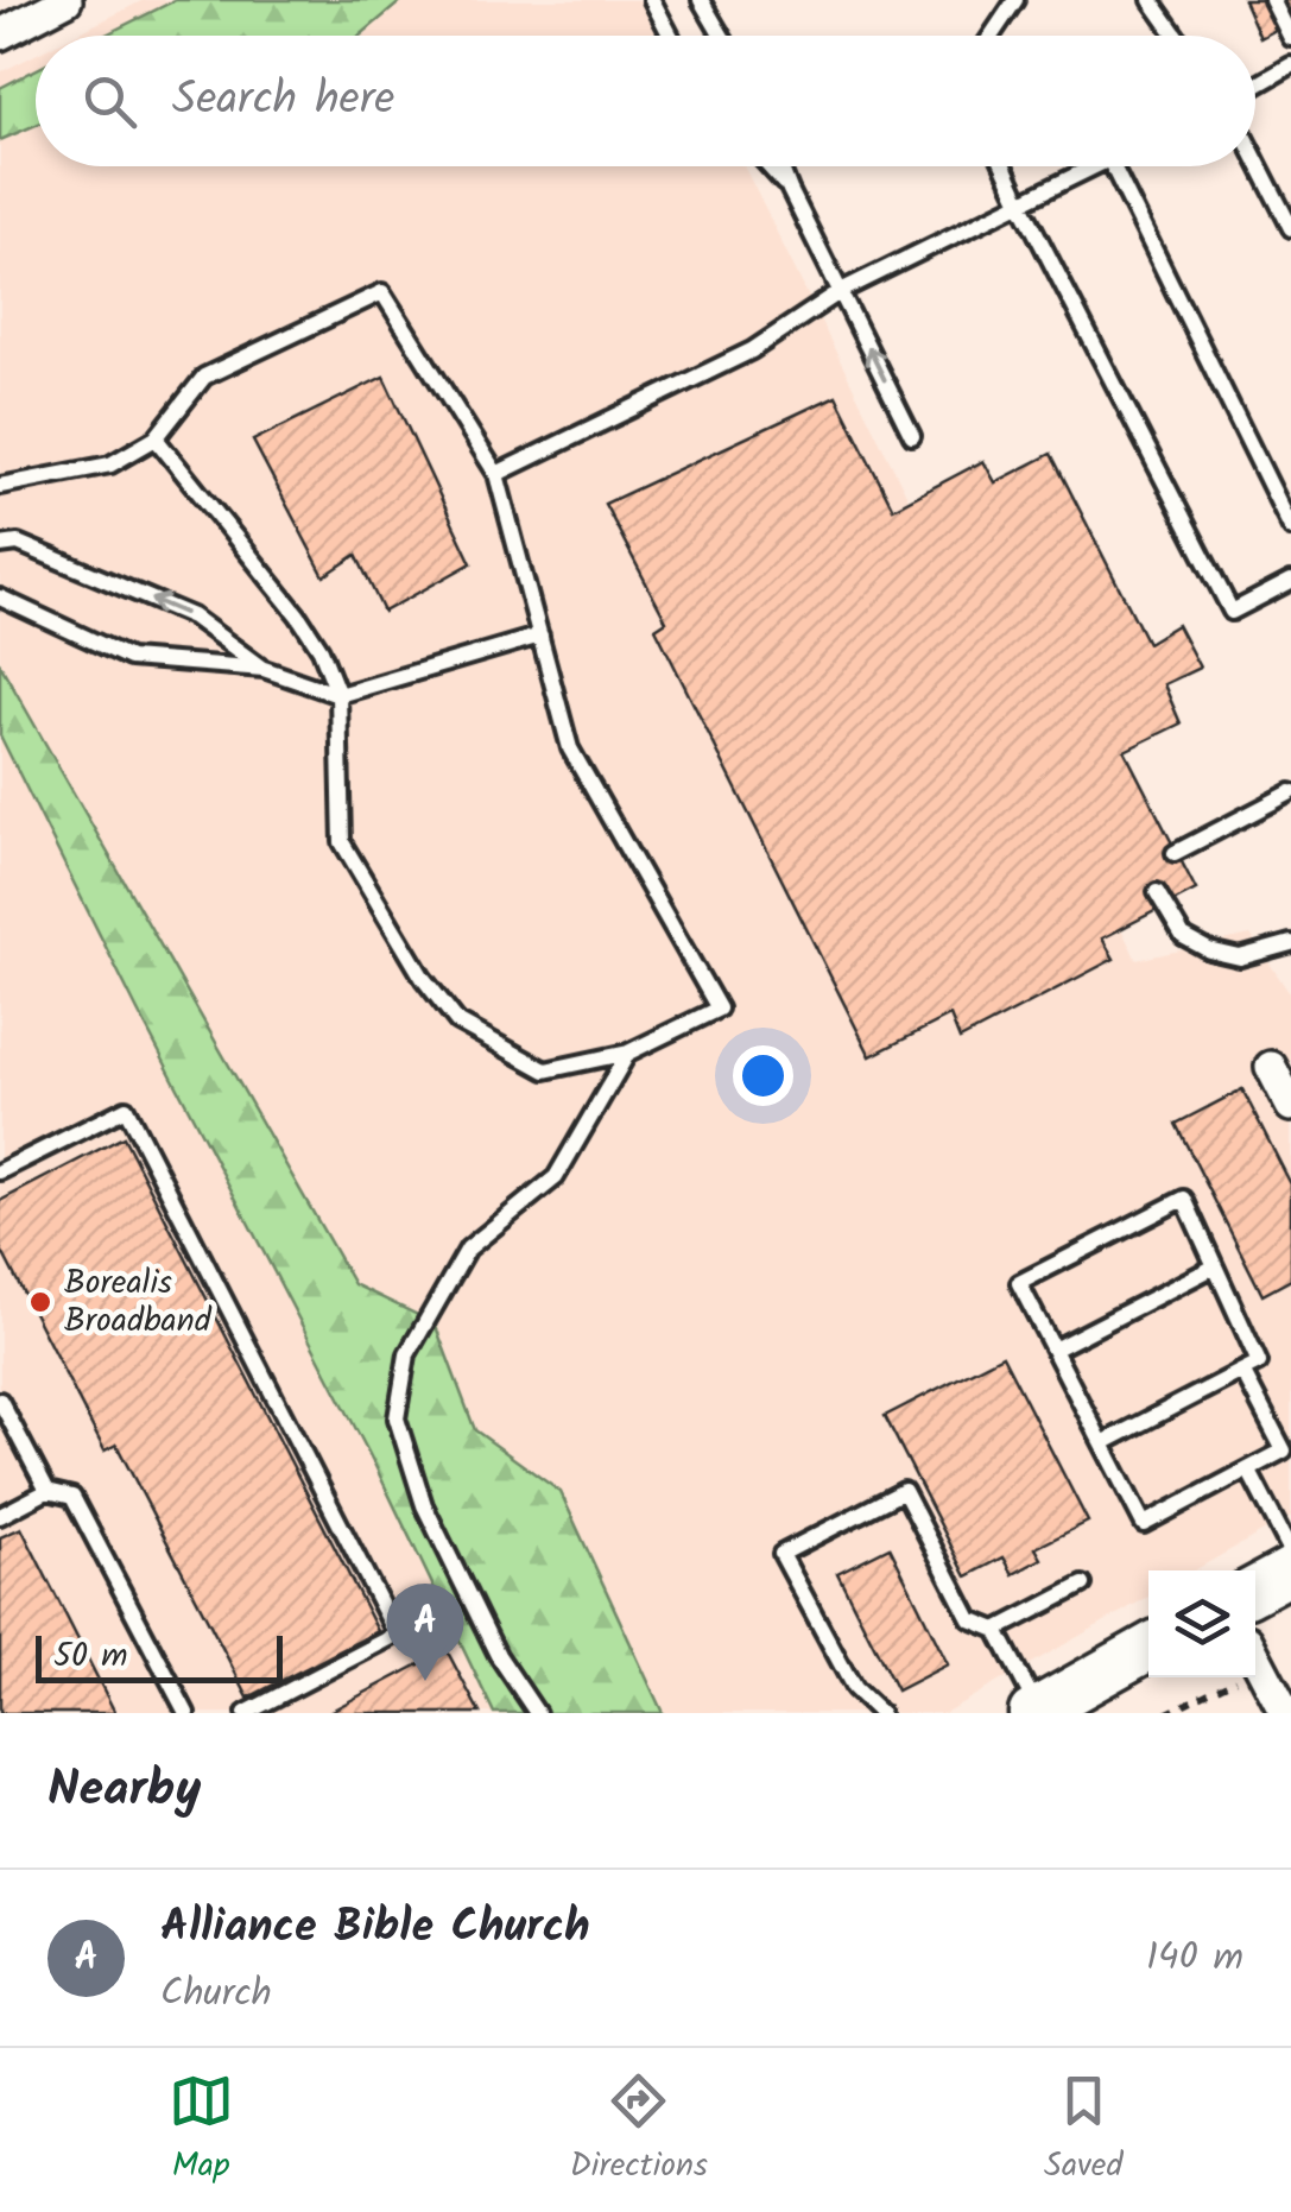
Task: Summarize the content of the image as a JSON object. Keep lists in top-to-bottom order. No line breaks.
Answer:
{"places":["Borealis Broadband"],"scale_bar":"50 m","page":{"search":"Search here","pins":"A","scale":"50 m","heading":"Nearby","list":[{"mark":"A","name":"Alliance Bible Church","note":"Church","value":"140 m"}],"nav":["Map","Directions","Saved"]}}
